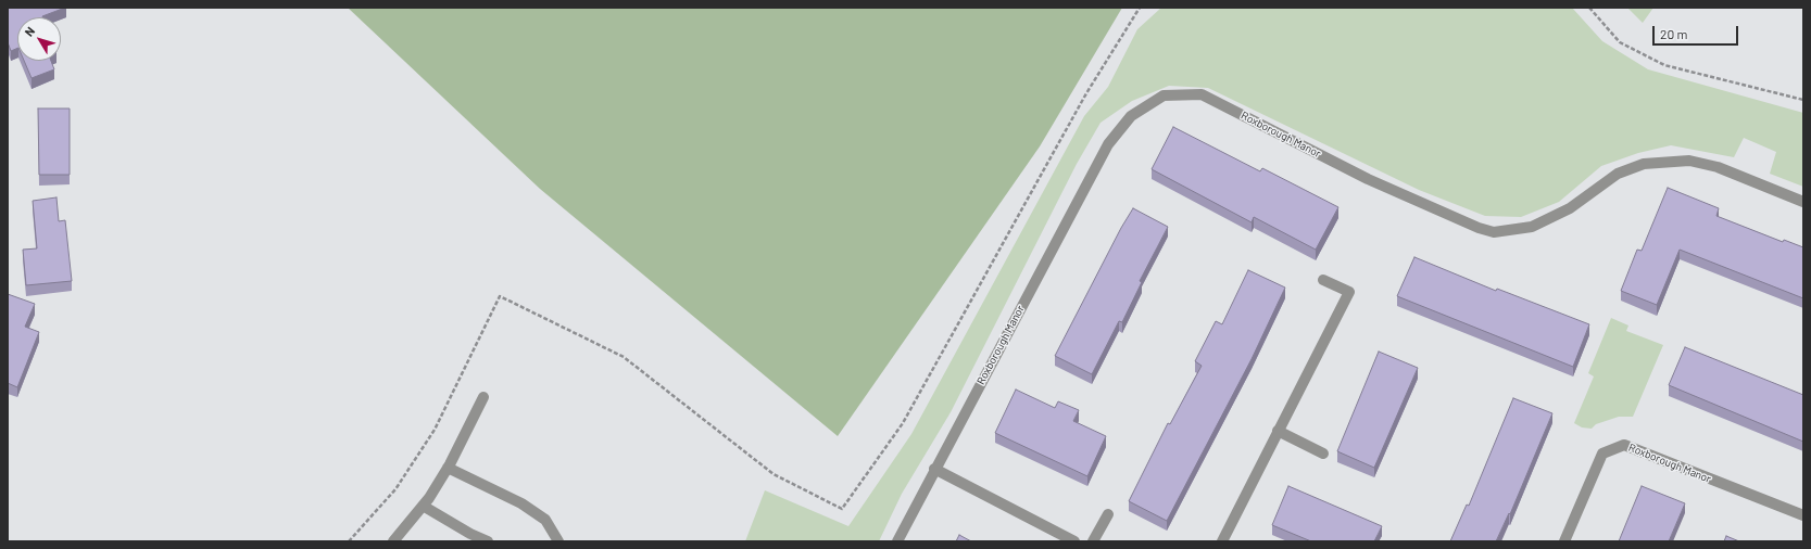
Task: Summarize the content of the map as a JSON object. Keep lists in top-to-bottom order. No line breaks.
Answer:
{"streets":{"street":["Roxborough Manor"]},"scale_bar":"20 m","north":"top left"}
